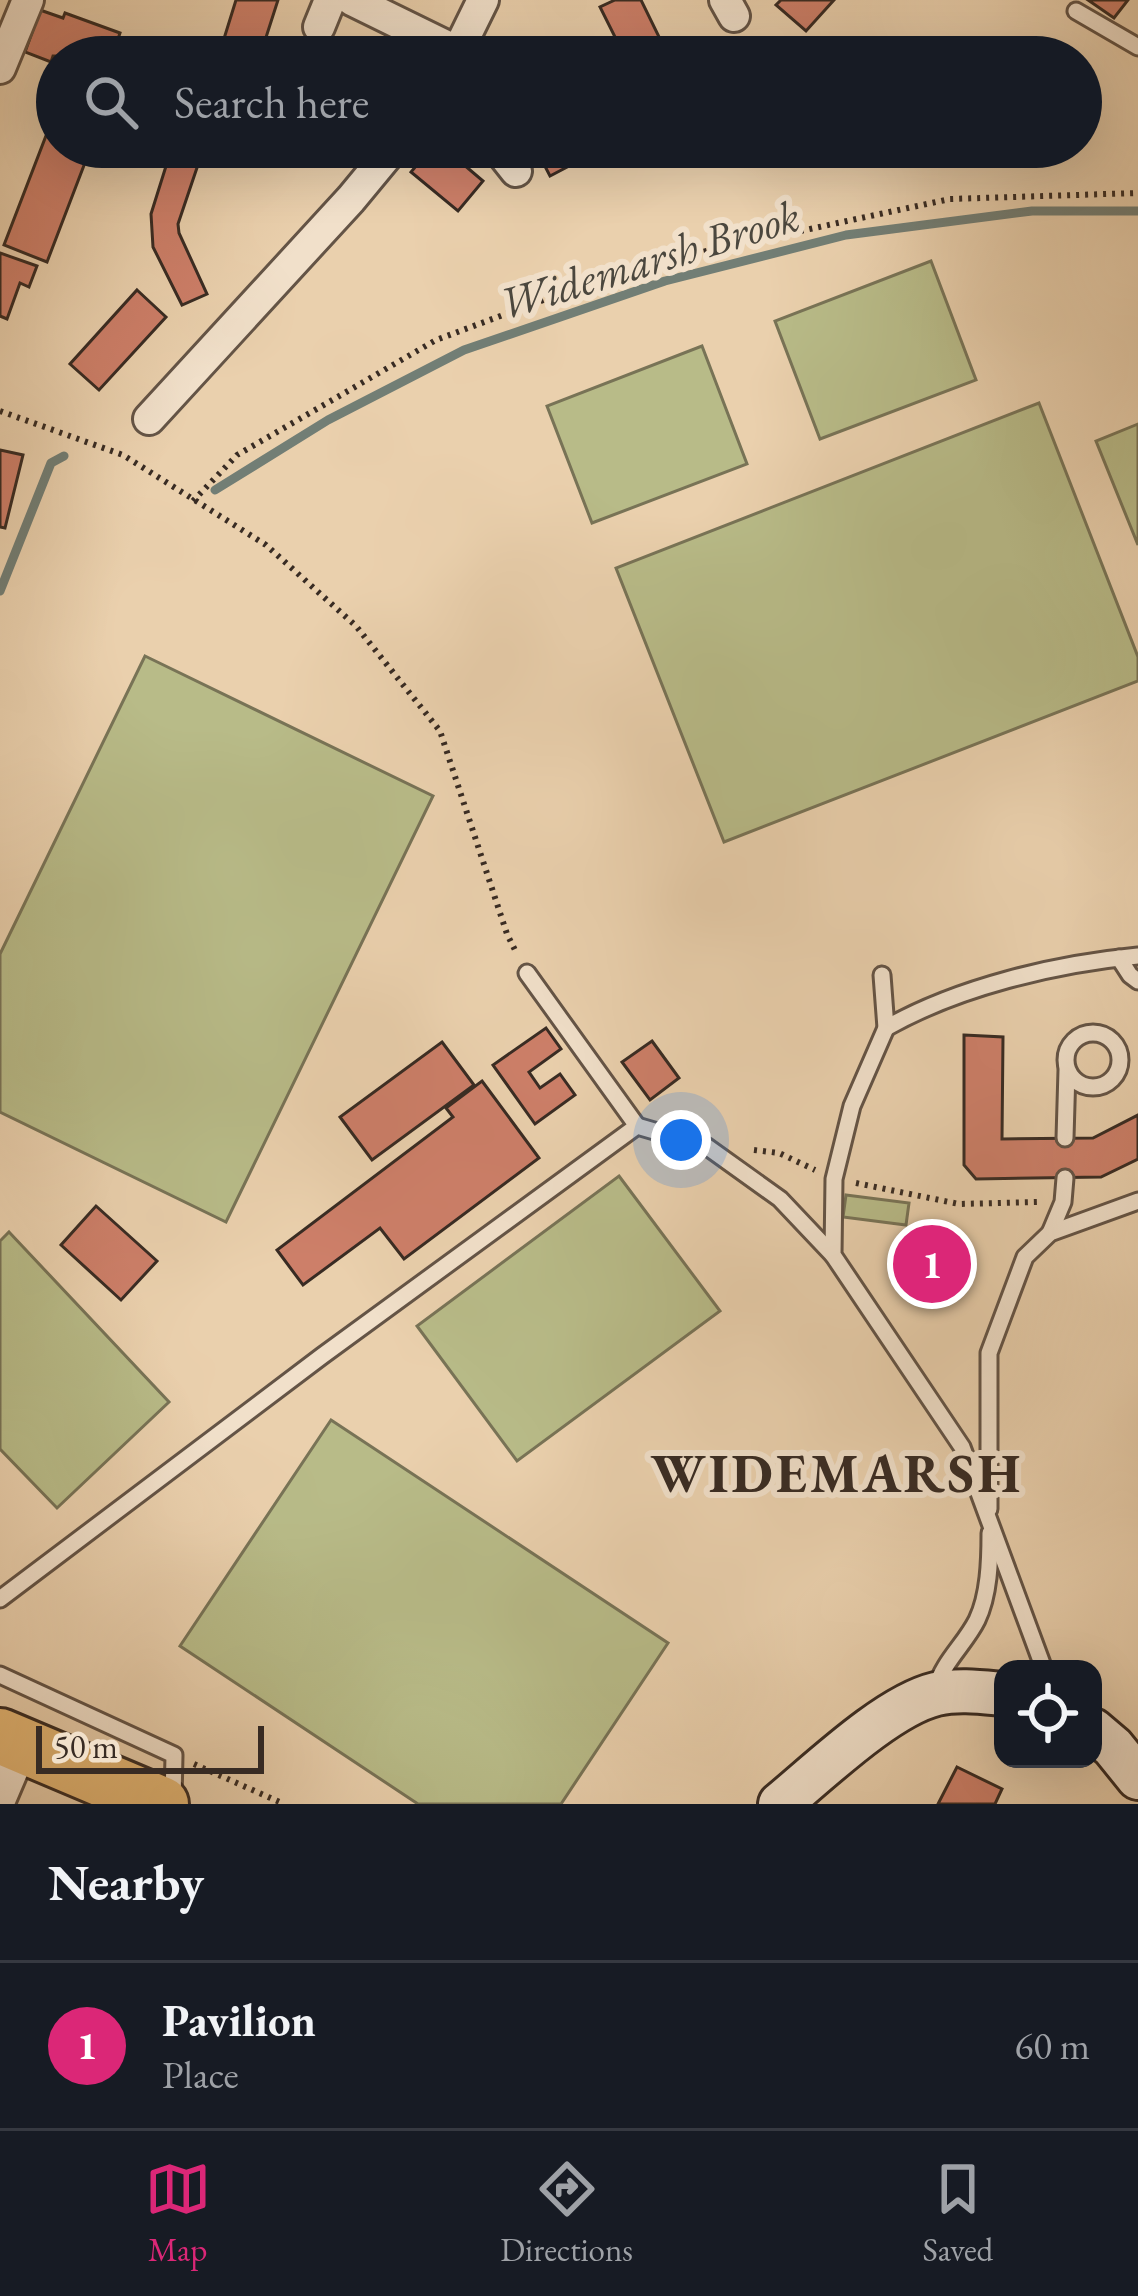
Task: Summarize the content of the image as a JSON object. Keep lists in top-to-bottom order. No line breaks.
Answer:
{"districts":["WIDEMARSH"],"water":["Widemarsh Brook"],"scale_bar":"50 m","page":{"search":"Search here","pins":"1","scale":"50 m","heading":"Nearby","list":[{"mark":"1","name":"Pavilion","note":"Place","value":"60 m"}],"nav":["Map","Directions","Saved"]}}
